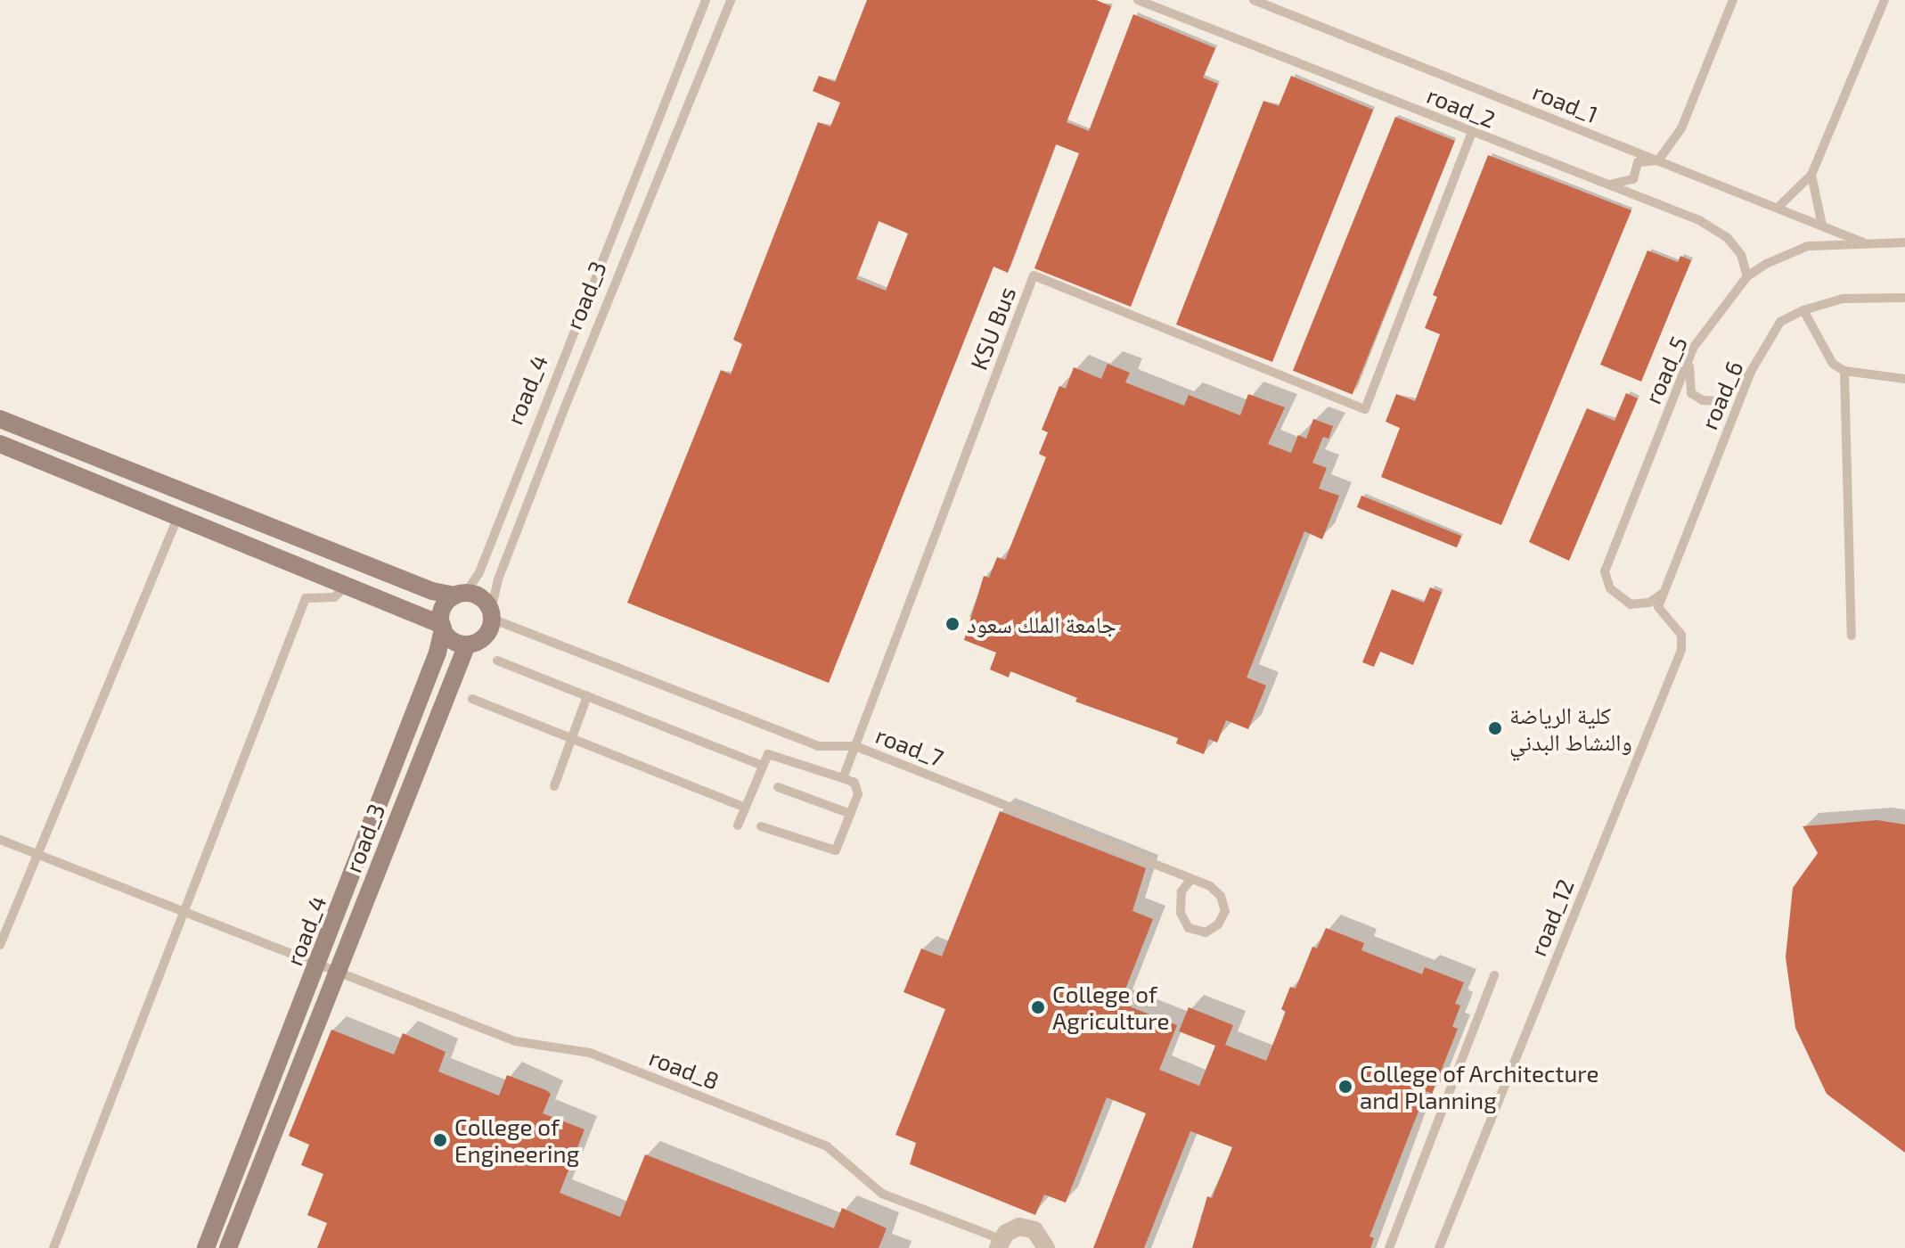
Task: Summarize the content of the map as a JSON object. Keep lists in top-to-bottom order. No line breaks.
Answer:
{"streets":{"street":["road_3","road_4"],"lane":["road_1","road_2","KSU Bus","road_5","road_6","road_7","road_12","road_8"]},"crossings":[["road_1","road_5"],["road_2","KSU Bus"],["road_2","road_5"],["road_3","road_4"],["road_3","road_7"],["road_3","road_8"],["KSU Bus","road_7"],["road_5","road_6"],["road_4","road_7"],["road_4","road_8"],["road_6","road_12"]],"places":["جامعة الملك سعود","كلية الرياضة والنشاط البدني","College of Agriculture","College of Architecture and Planning","College of Engineering"]}
